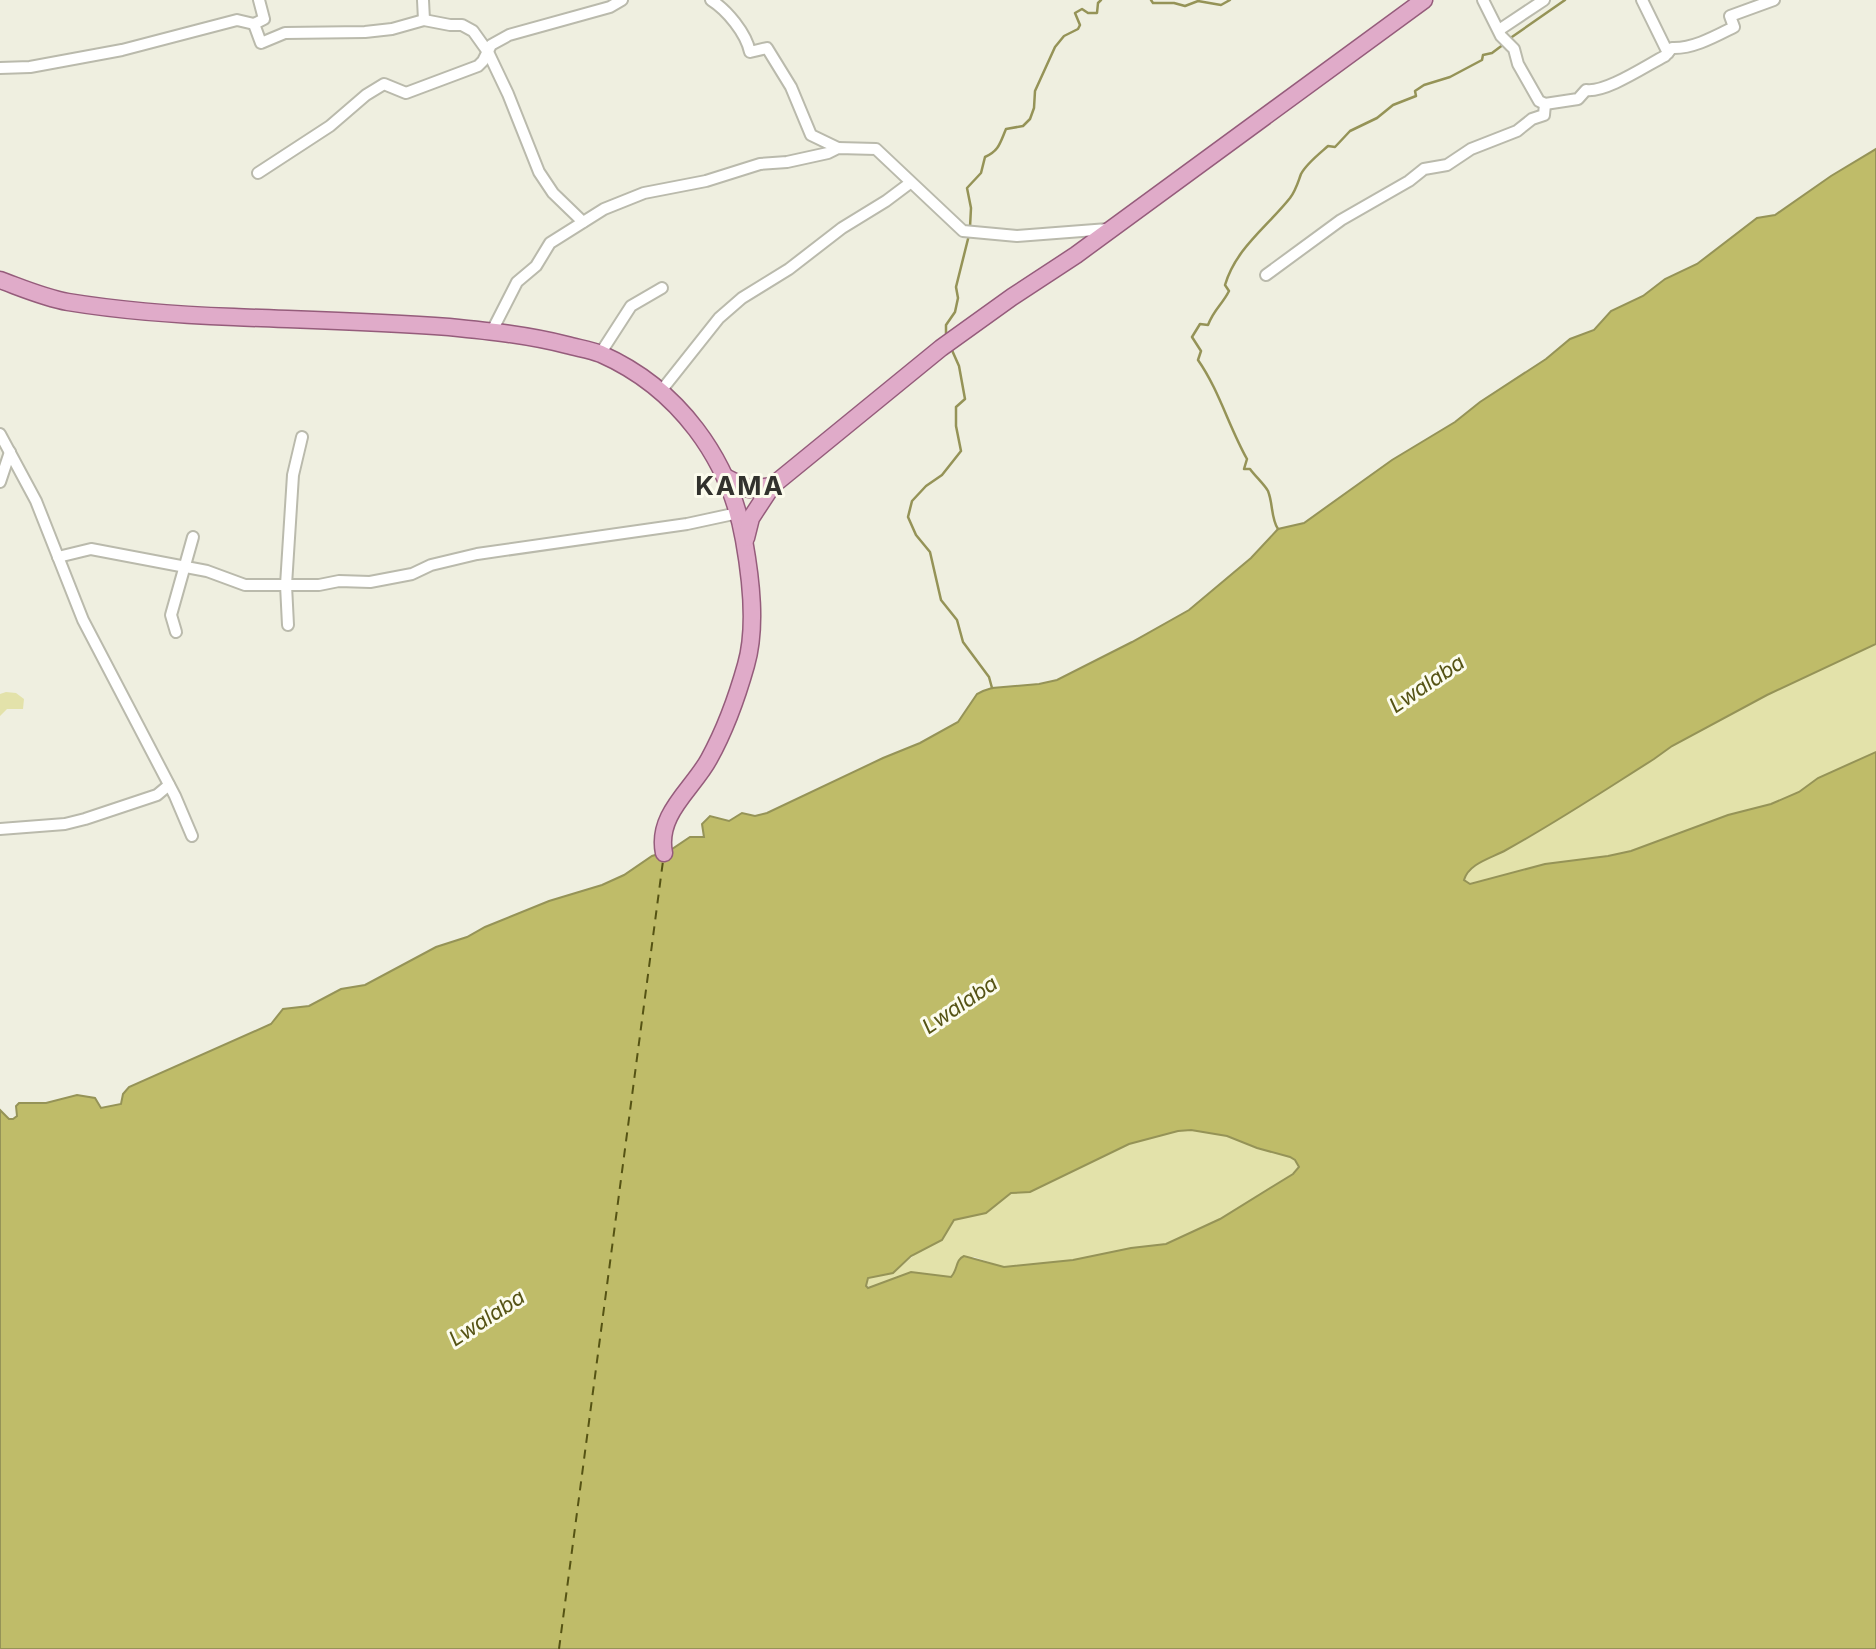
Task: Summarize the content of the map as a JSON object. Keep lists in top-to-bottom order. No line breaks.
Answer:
{"districts":["KAMA"],"water":["Lwalaba"]}
